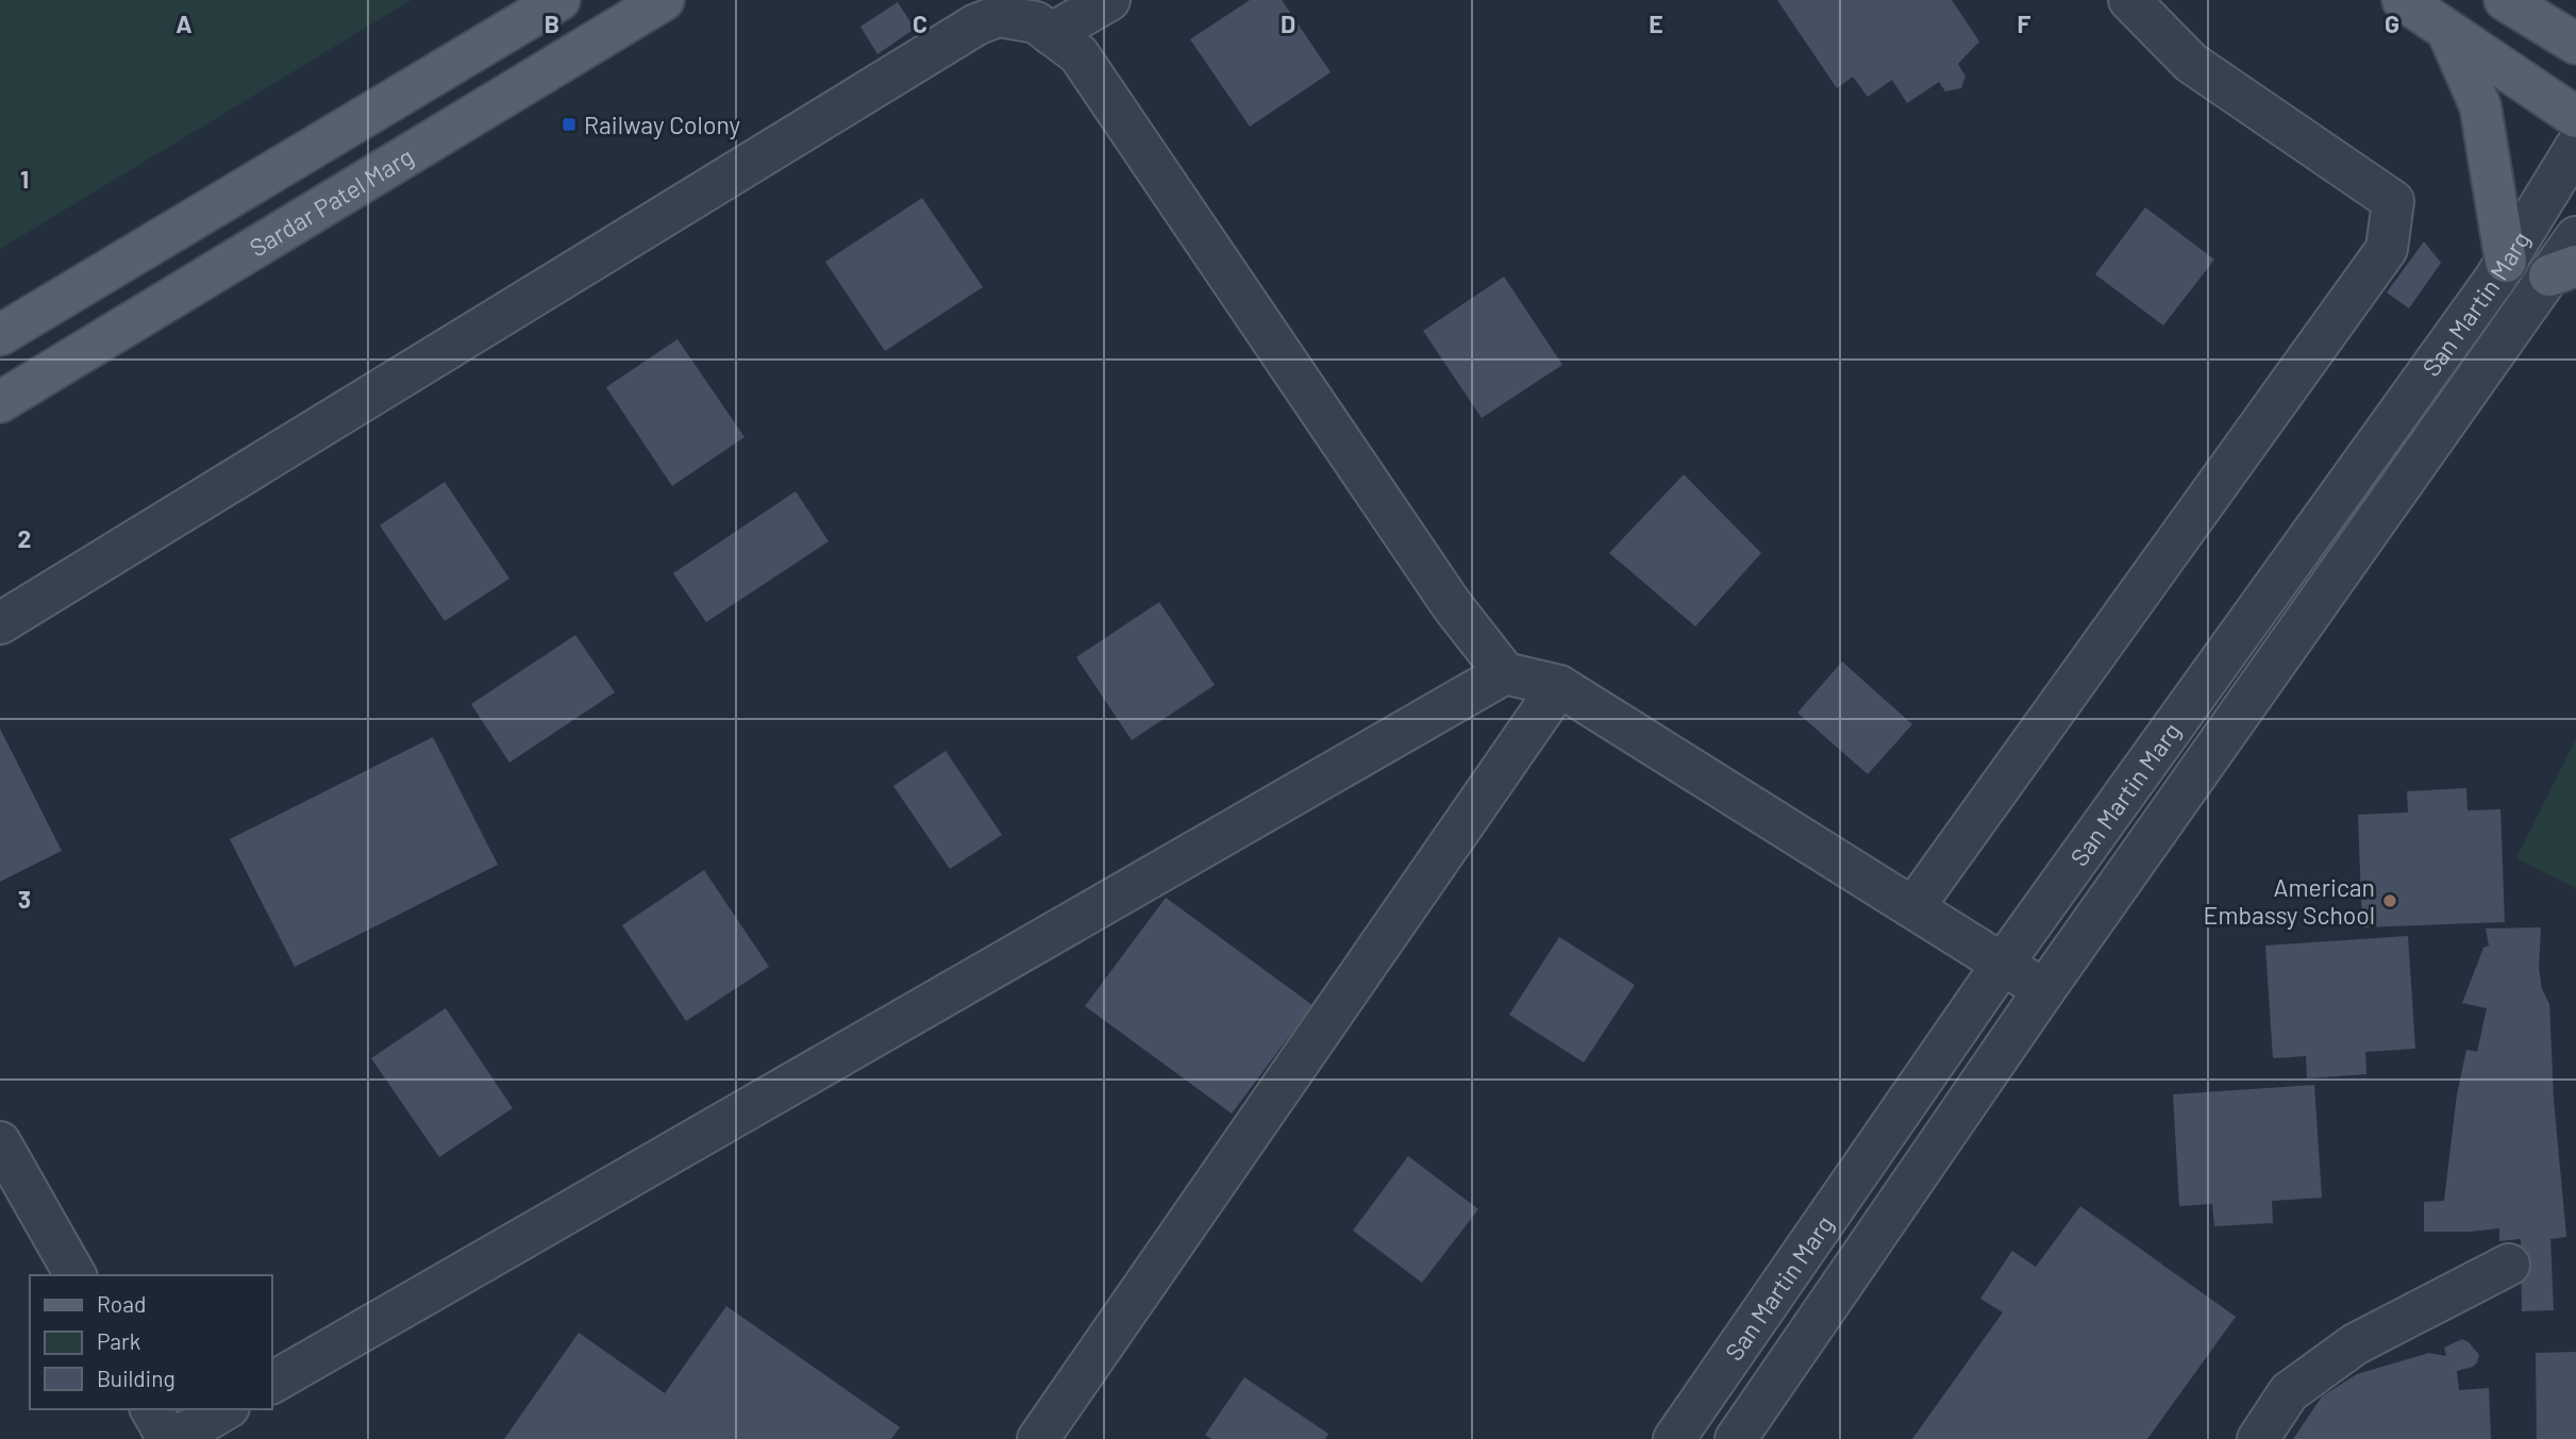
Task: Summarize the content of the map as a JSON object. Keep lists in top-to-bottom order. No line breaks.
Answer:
{"streets":{"main road":["Sardar Patel Marg"],"street":["San Martin Marg"]},"places":{"transit":["Railway Colony"],"other":["American Embassy School"]},"legend":["Road","Park","Building"],"grid":{"columns":["A","B","C","D","E","F","G"],"rows":["1","2","3"]}}
